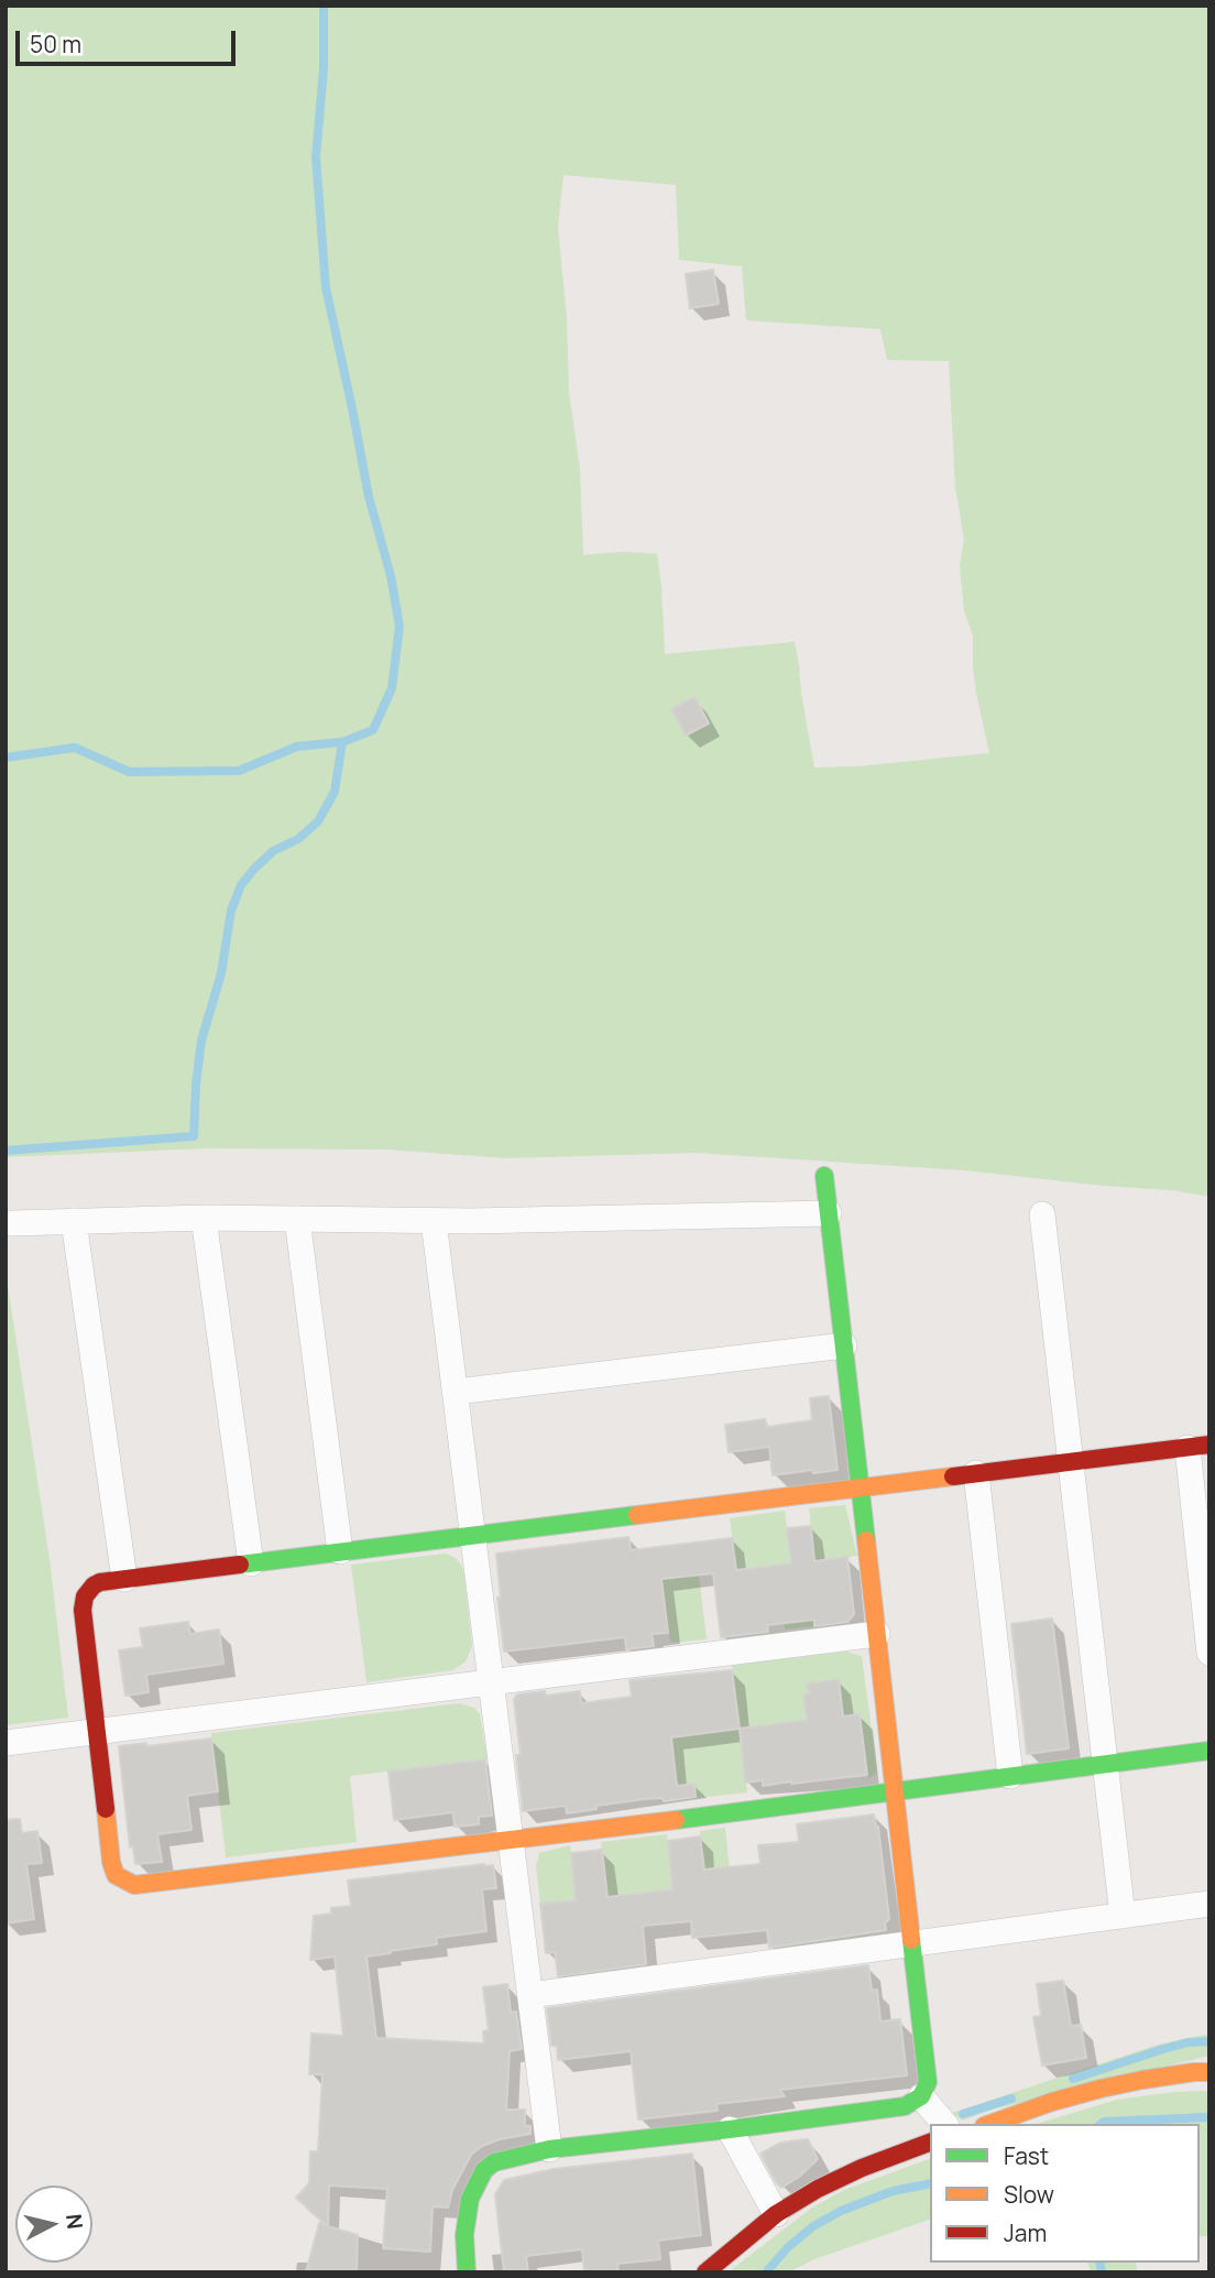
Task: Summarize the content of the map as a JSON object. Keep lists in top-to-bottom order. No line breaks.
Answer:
{"legend":["Fast","Slow","Jam"],"scale_bar":"50 m","north":"right"}
